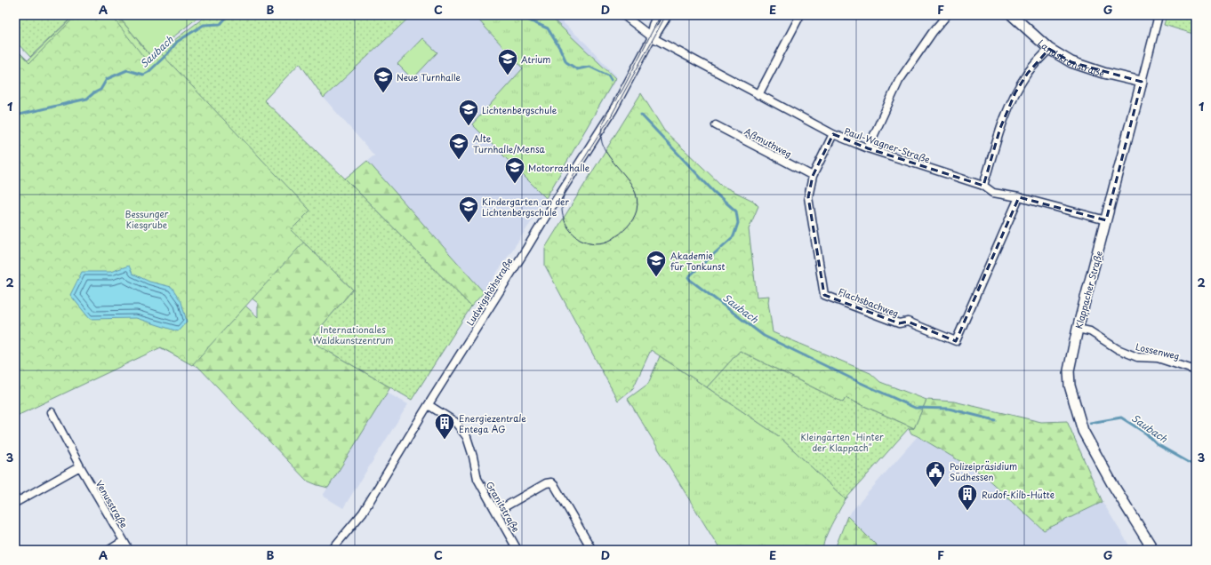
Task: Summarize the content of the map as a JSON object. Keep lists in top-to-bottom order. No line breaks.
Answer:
{"streets":{"main road":["Landskronstraße","Klappacher Straße"],"street":["Aßmuthweg","Paul-Wagner-Straße","Ludwigshöhstraße","Flachsbachweg","Lossenweg","Venusstraße","Granitstraße"]},"crossings":[["Landskronstraße","Klappacher Straße"],["Aßmuthweg","Flachsbachweg"],["Paul-Wagner-Straße","Klappacher Straße"],["Paul-Wagner-Straße","Ludwigshöhstraße"],["Paul-Wagner-Straße","Flachsbachweg"],["Klappacher Straße","Lossenweg"],["Ludwigshöhstraße","Granitstraße"]],"water":["Saubach"],"parks":["Bessunger Kiesgrube","Internationales Waldkunstzentrum","Kleingärten \"Hinter der Klappach\""],"places":{"school or university":["Atrium","Neue Turnhalle","Lichtenbergschule","Alte Turnhalle/Mensa","Motorradhalle","Kindergarten an der Lichtenbergschule","Akademie für Tonkunst"],"building":["Energiezentrale Entega AG","Rudof-Kilb-Hütte"],"public building":["Polizeipräsidium Südhessen"]},"grid":{"columns":["A","B","C","D","E","F","G"],"rows":["1","2","3"]}}
